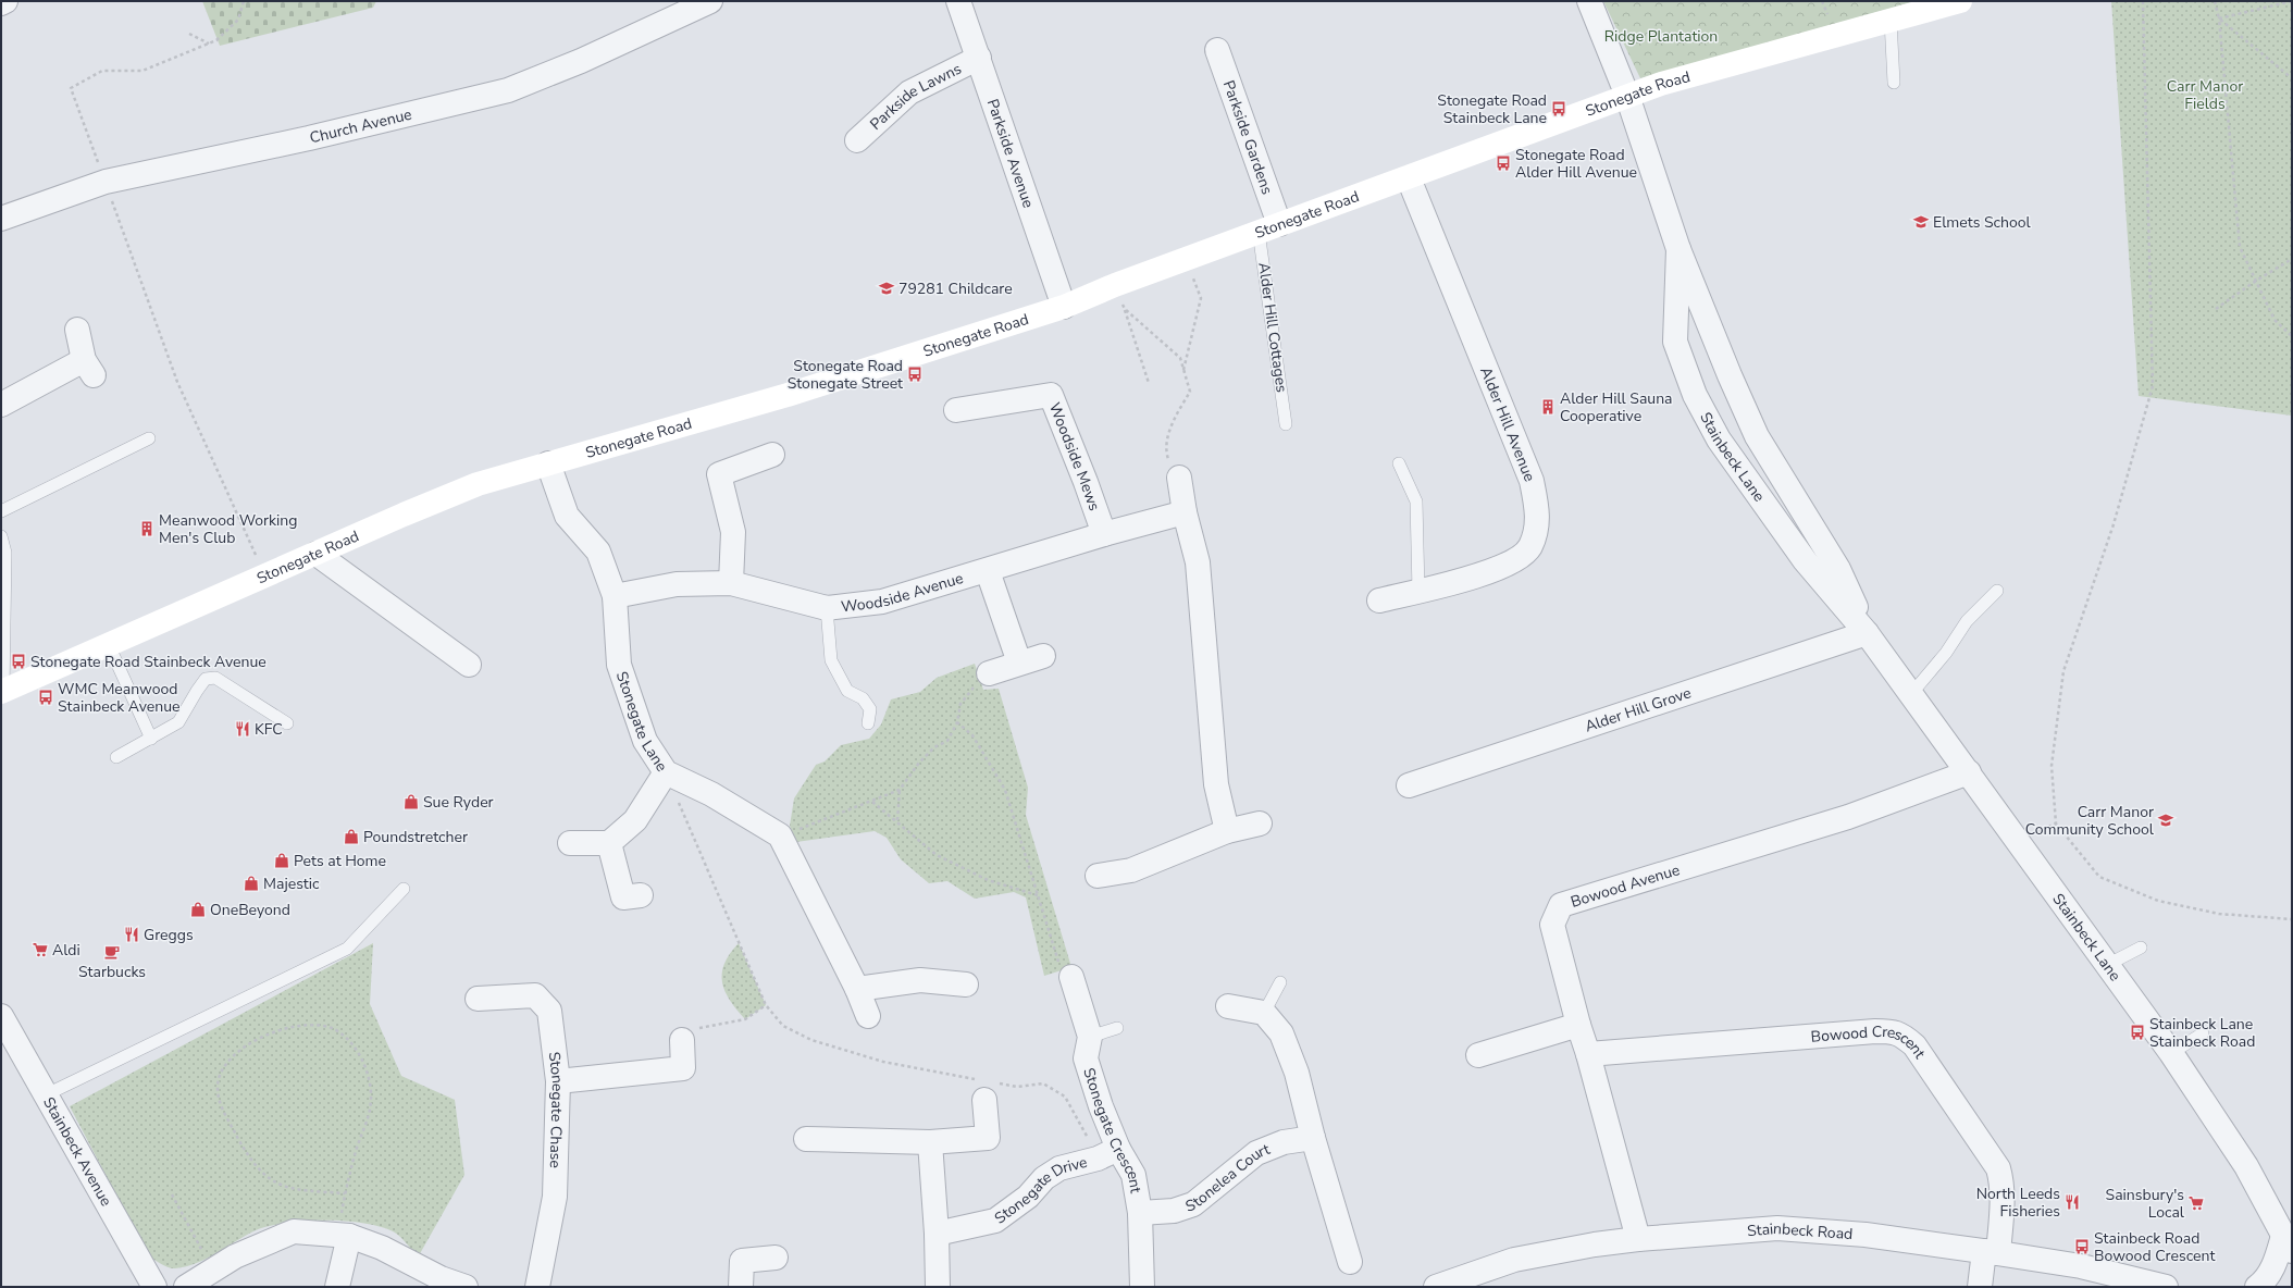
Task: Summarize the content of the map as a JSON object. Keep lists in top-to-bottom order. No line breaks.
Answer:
{"streets":{"main road":["Stonegate Road"],"street":["Parkside Lawns","Church Avenue","Parkside Gardens","Parkside Avenue","Alder Hill Avenue","Stainbeck Lane","Woodside Mews","Woodside Avenue","Alder Hill Grove","Stonegate Lane","Bowood Avenue","Bowood Crescent","Stonegate Chase","Stonegate Crescent","Stainbeck Avenue","Stonelea Court","Stonegate Drive","Stainbeck Road"],"lane":["Alder Hill Cottages"]},"crossings":[["Stonegate Road","Parkside Gardens"],["Stonegate Road","Parkside Avenue"],["Stonegate Road","Alder Hill Cottages"],["Stonegate Road","Alder Hill Avenue"],["Stonegate Road","Stainbeck Lane"],["Stonegate Road","Stonegate Lane"],["Parkside Lawns","Parkside Avenue"],["Parkside Gardens","Alder Hill Cottages"],["Stainbeck Lane","Alder Hill Grove"],["Stainbeck Lane","Bowood Avenue"],["Woodside Mews","Woodside Avenue"],["Woodside Avenue","Stonegate Lane"],["Bowood Avenue","Bowood Crescent"],["Bowood Avenue","Stainbeck Road"],["Bowood Crescent","Stainbeck Road"],["Stonegate Crescent","Stonelea Court"],["Stonegate Crescent","Stonegate Drive"]],"parks":["Ridge Plantation","Carr Manor Fields"],"places":{"bus stop":["Stonegate Road Stainbeck Lane","Stonegate Road Alder Hill Avenue","Stonegate Road Stonegate Street","Stonegate Road Stainbeck Avenue","WMC Meanwood Stainbeck Avenue","Stainbeck Lane Stainbeck Road","Stainbeck Road Bowood Crescent"],"school or university":["Elmets School","79281 Childcare","Carr Manor Community School"],"building":["Alder Hill Sauna Cooperative","Meanwood Working Men's Club"],"restaurant":["KFC","Greggs","North Leeds Fisheries"],"shop":["Sue Ryder","Poundstretcher","Pets at Home","Majestic","OneBeyond"],"supermarket":["Aldi","Sainsbury's Local"],"cafe":["Starbucks"]}}
